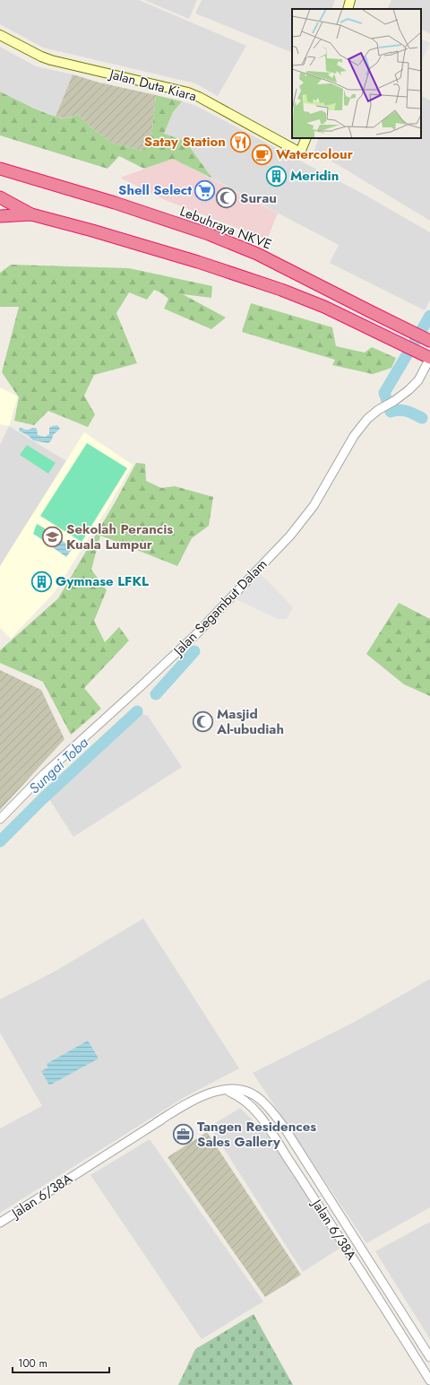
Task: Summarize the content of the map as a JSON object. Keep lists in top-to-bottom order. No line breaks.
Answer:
{"streets":{"highway":["Lebuhraya NKVE"],"main road":["Jalan Duta Kiara"],"street":["Jalan Segambut Dalam","Jalan 6/38A"]},"water":["Sungai Toba"],"places":{"restaurant":["Satay Station"],"cafe":["Watercolour"],"building":["Meridin","Gymnase LFKL"],"supermarket":["Shell Select"],"mosque":["Surau","Masjid Al-ubudiah"],"school or university":["Sekolah Perancis Kuala Lumpur"],"office":["Tangen Residences Sales Gallery"]},"scale_bar":"100 m"}
